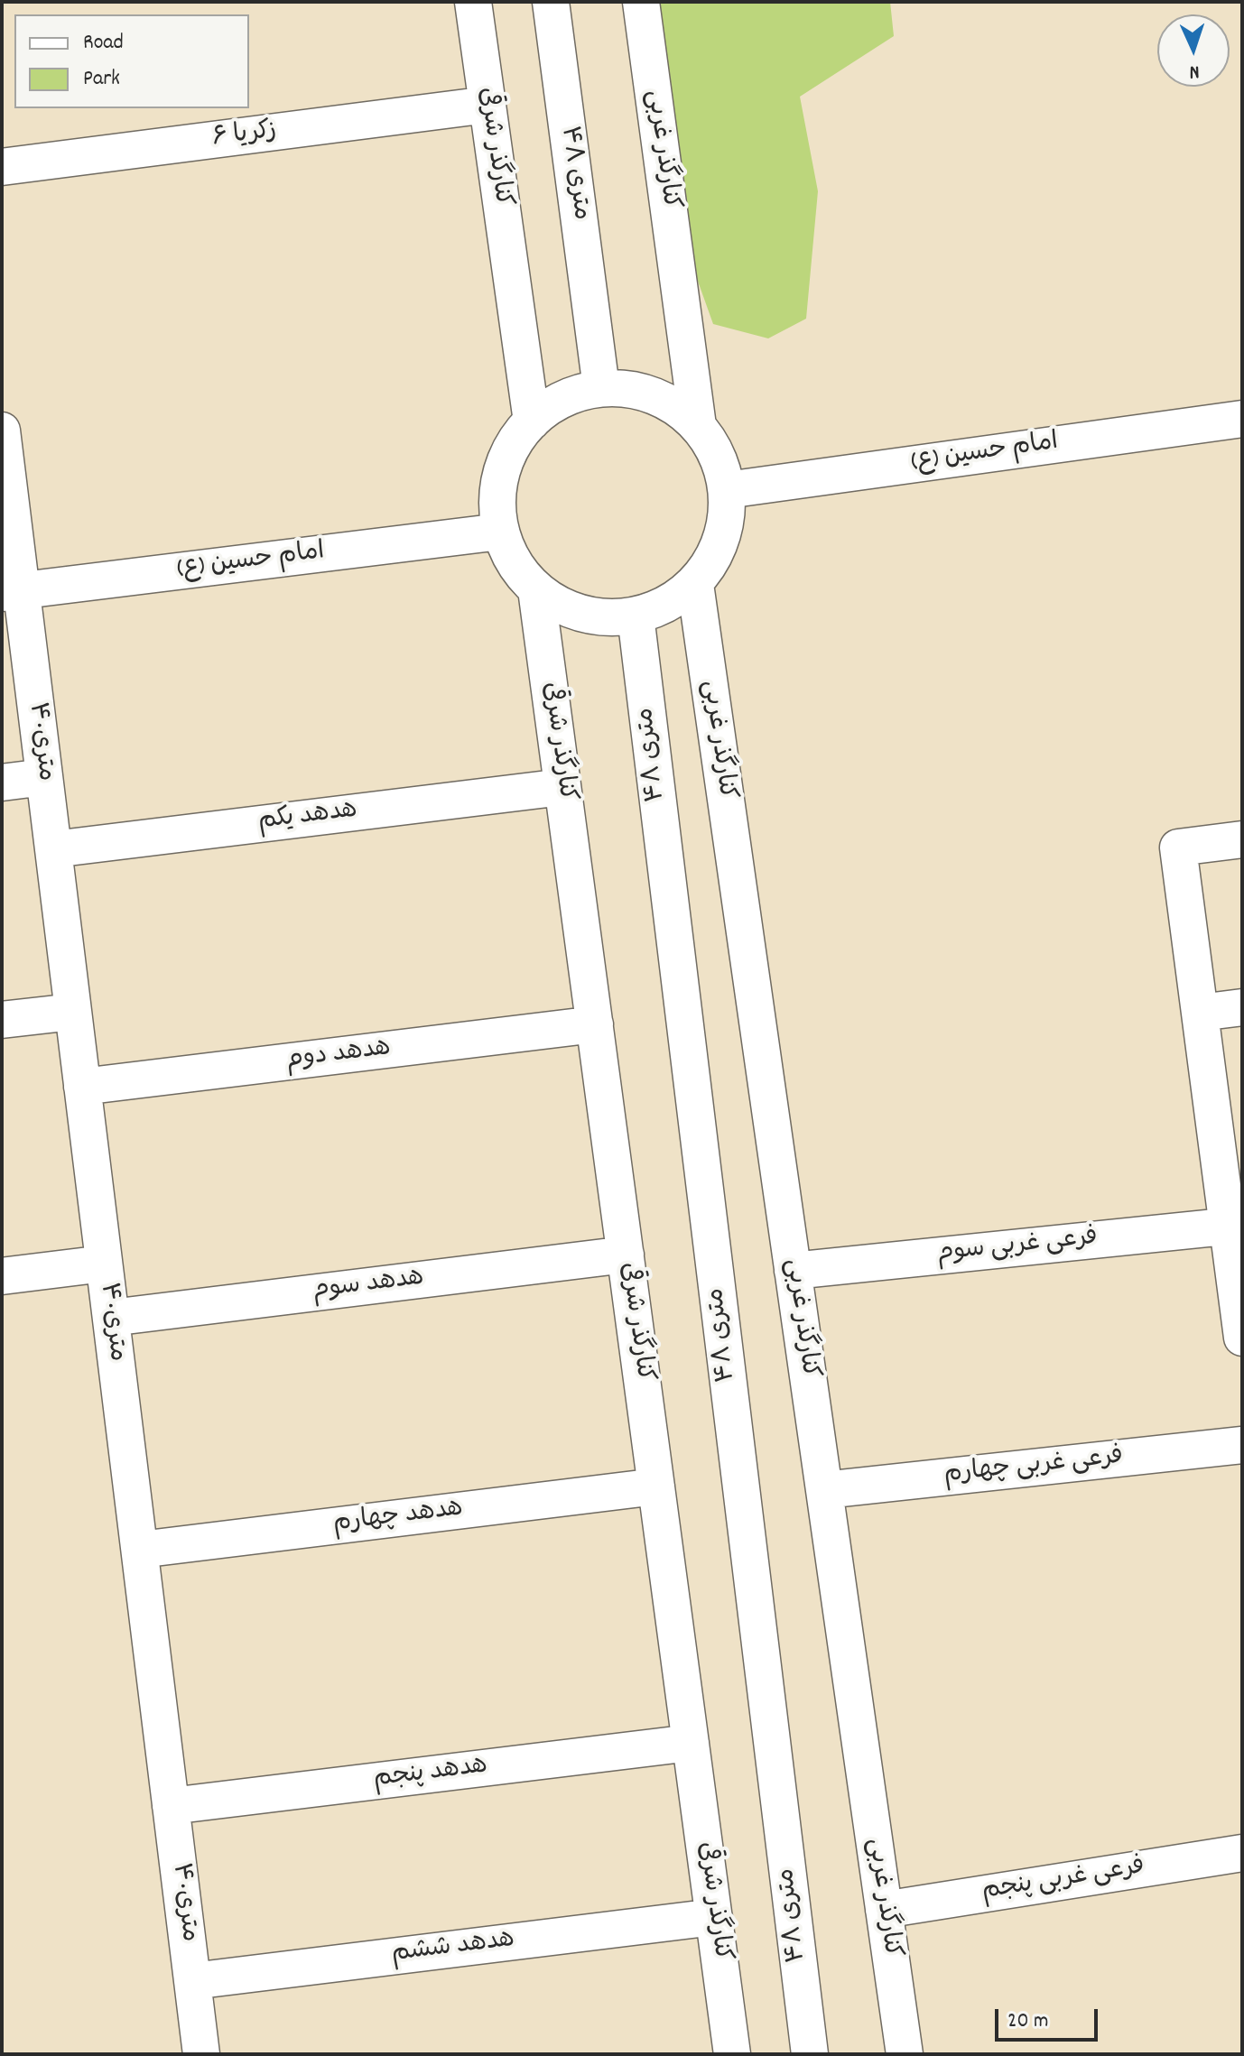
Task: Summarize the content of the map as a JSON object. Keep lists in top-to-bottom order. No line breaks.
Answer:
{"streets":{"street":["زکریا ۶","کنارگذر شرقی","کنارگذر غربی","۴۸ متری","امام حسین (ع)","۴۰متری","هدهد یکم","هدهد دوم","فرعی غربی سوم","هدهد سوم","فرعی غربی چهارم","هدهد چهارم","هدهد پنجم","فرعی غربی پنجم","هدهد ششم"]},"crossings":[["زکریا ۶","کنارگذر شرقی"],["کنارگذر شرقی","کنارگذر غربی"],["کنارگذر شرقی","۴۸ متری"],["کنارگذر شرقی","امام حسین (ع)"],["کنارگذر شرقی","هدهد یکم"],["کنارگذر شرقی","هدهد دوم"],["کنارگذر شرقی","هدهد سوم"],["کنارگذر شرقی","هدهد چهارم"],["کنارگذر شرقی","هدهد پنجم"],["کنارگذر شرقی","هدهد ششم"],["کنارگذر غربی","۴۸ متری"],["کنارگذر غربی","امام حسین (ع)"],["کنارگذر غربی","فرعی غربی سوم"],["کنارگذر غربی","فرعی غربی چهارم"],["کنارگذر غربی","فرعی غربی پنجم"],["۴۸ متری","امام حسین (ع)"],["امام حسین (ع)","۴۰متری"],["۴۰متری","هدهد یکم"],["۴۰متری","هدهد دوم"],["۴۰متری","هدهد سوم"],["۴۰متری","هدهد چهارم"],["۴۰متری","هدهد پنجم"],["۴۰متری","هدهد ششم"]],"legend":["Road","Park"],"scale_bar":"20 m","north":"bottom"}
